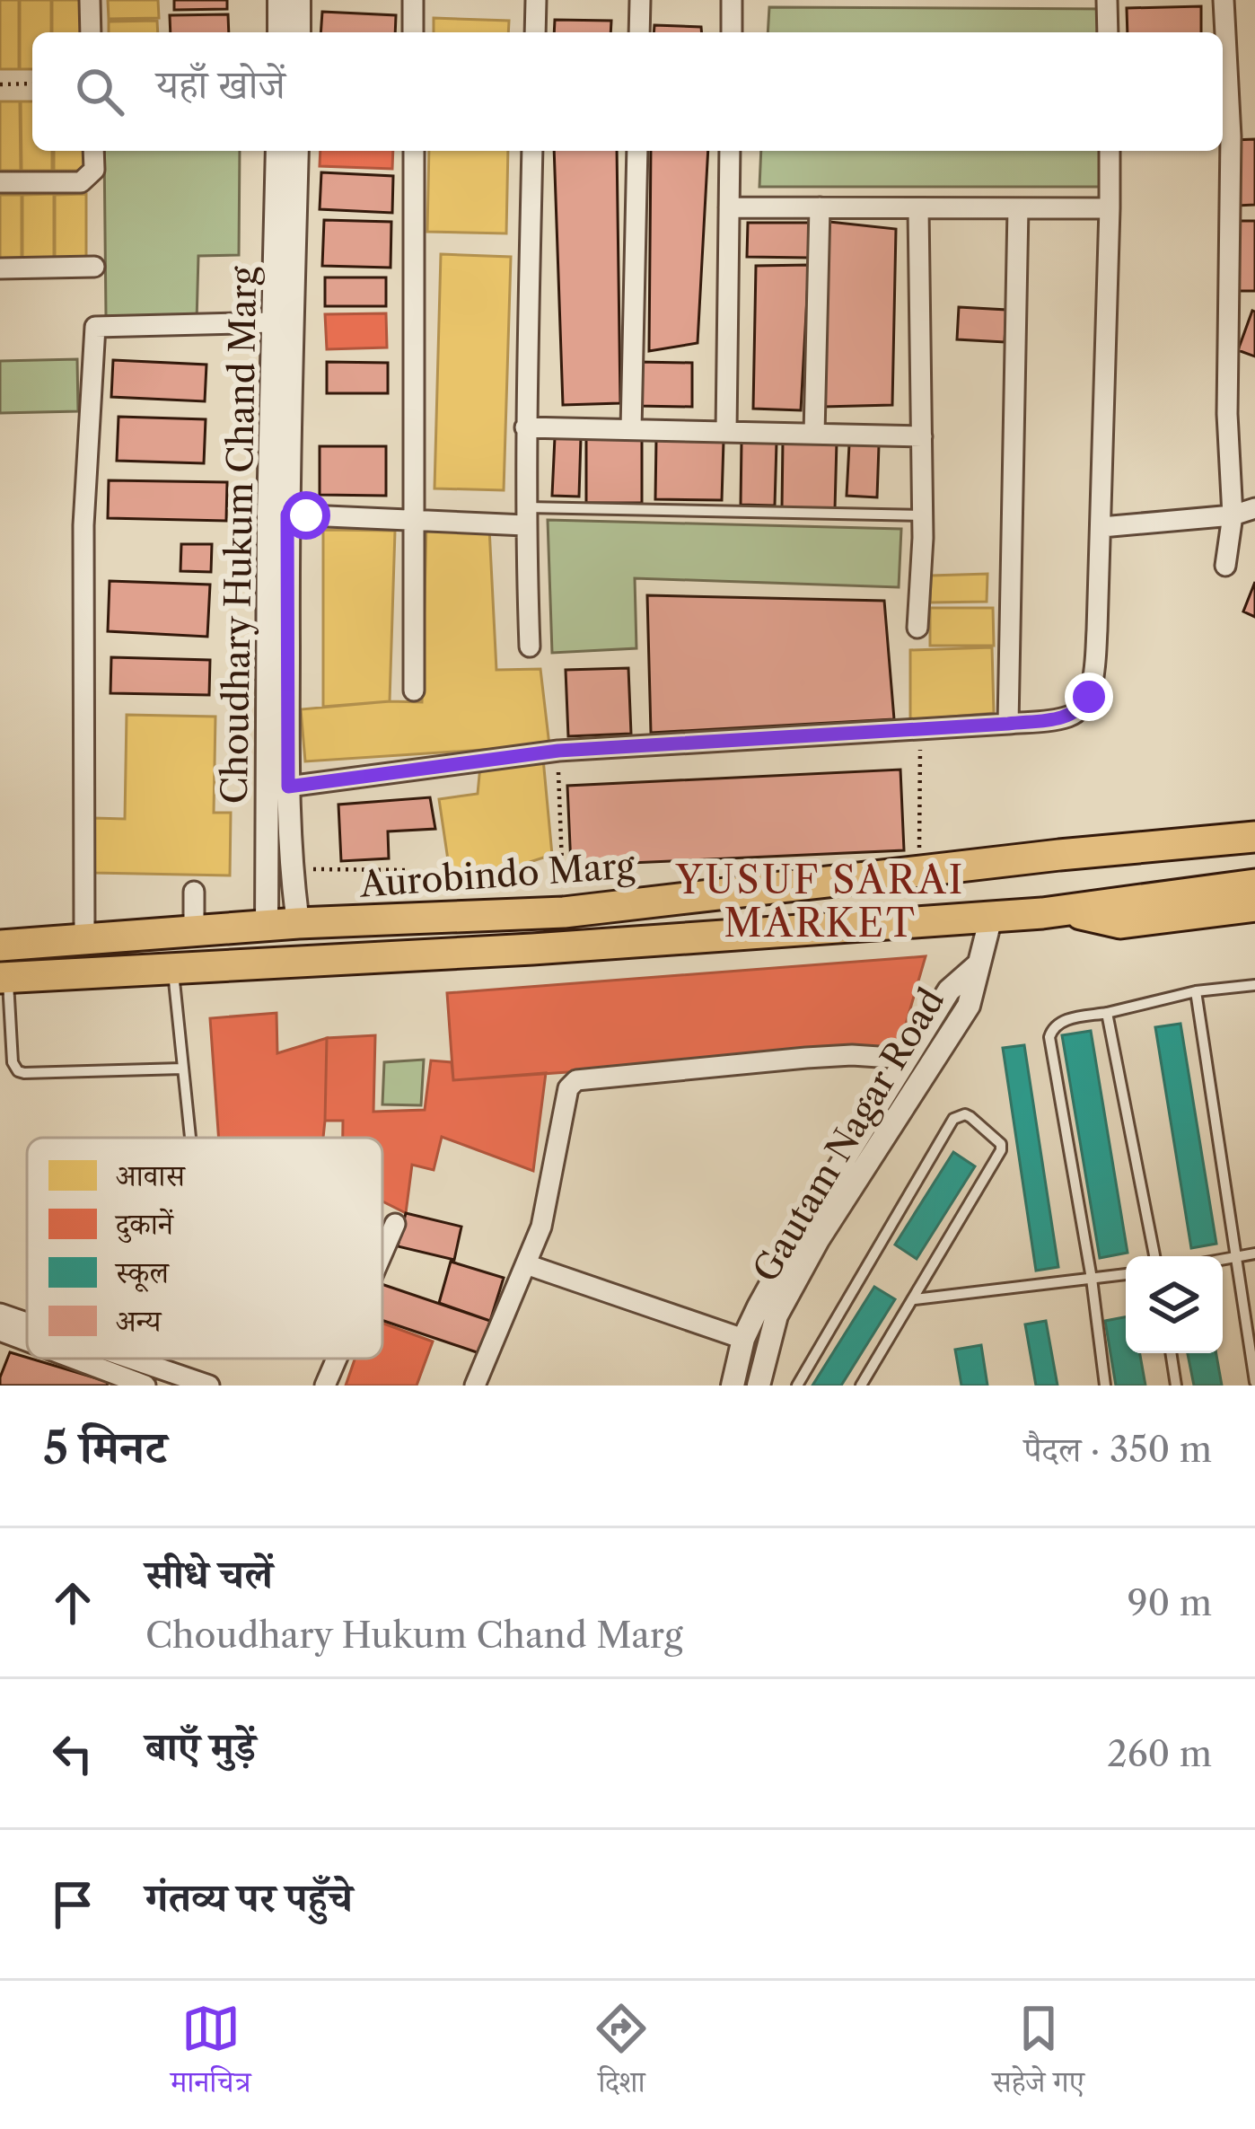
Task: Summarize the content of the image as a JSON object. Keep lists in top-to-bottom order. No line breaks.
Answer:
{"streets":{"highway":["Aurobindo Marg"],"street":["Choudhary Hukum Chand Marg","Gautam Nagar Road"]},"crossings":[["Choudhary Hukum Chand Marg","Aurobindo Marg"],["Aurobindo Marg","Gautam Nagar Road"]],"districts":["YUSUF SARAI MARKET"],"legend":["आवास","दुकानें","स्कूल","अन्य"],"page":{"search":"यहाँ खोजें","heading":["5 मिनट","पैदल · 350 m"],"list":[["सीधे चलें","Choudhary Hukum Chand Marg","90 m"],["बाएँ मुड़ें","260 m"],"गंतव्य पर पहुँचे"],"nav":["मानचित्र","दिशा","सहेजे गए"]}}
